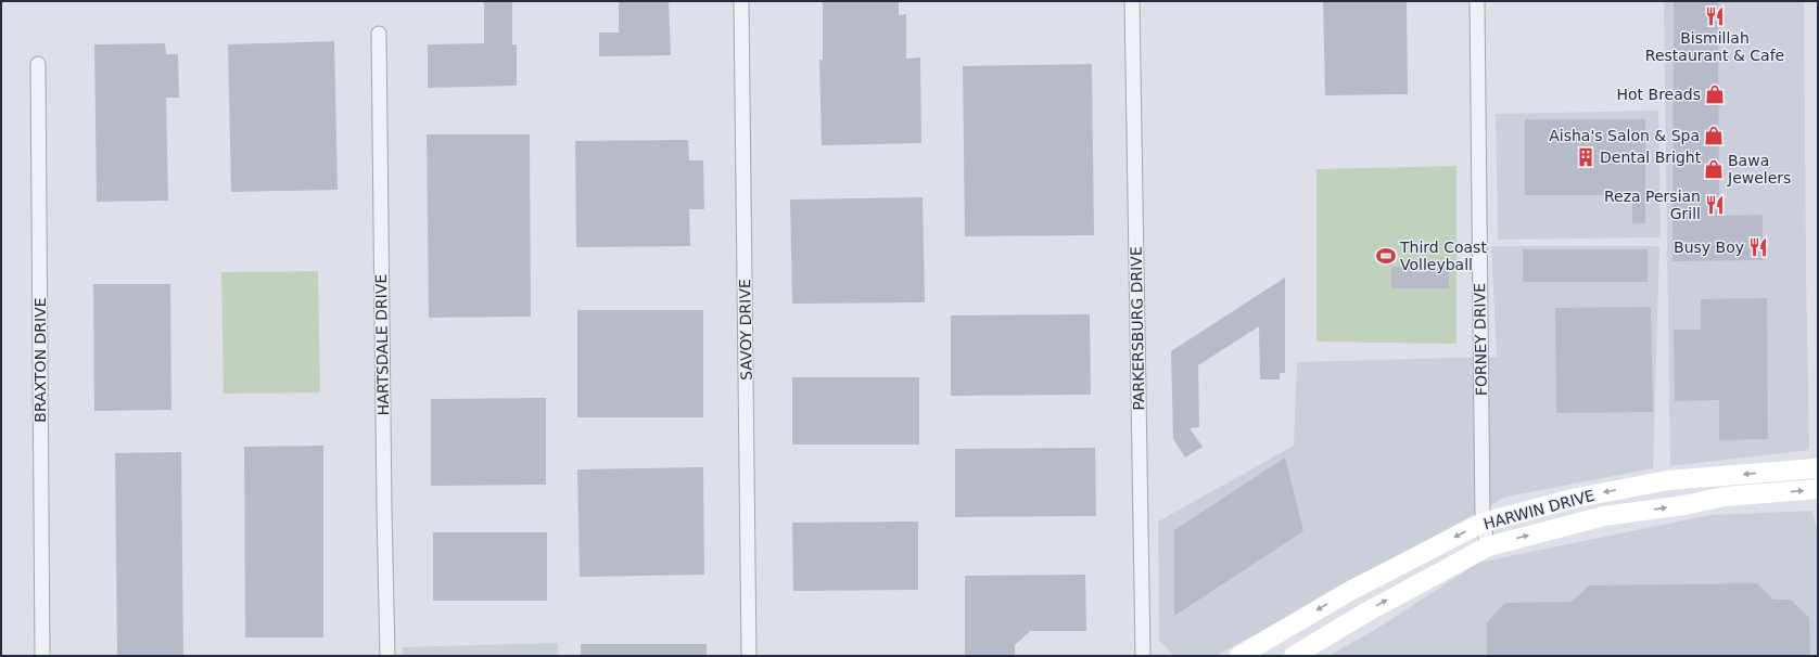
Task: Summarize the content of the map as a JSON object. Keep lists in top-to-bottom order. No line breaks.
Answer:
{"streets":{"main road":["HARWIN DRIVE"],"street":["PARKERSBURG DRIVE","SAVOY DRIVE","FORNEY DRIVE","HARTSDALE DRIVE","BRAXTON DRIVE"]},"crossings":[["FORNEY DRIVE","HARWIN DRIVE"]],"places":{"restaurant":["Bismillah Restaurant & Cafe","Reza Persian Grill","Busy Boy"],"shop":["Hot Breads","Aisha's Salon & Spa","Bawa Jewelers"],"building":["Dental Bright"],"sports":["Third Coast Volleyball"]}}
